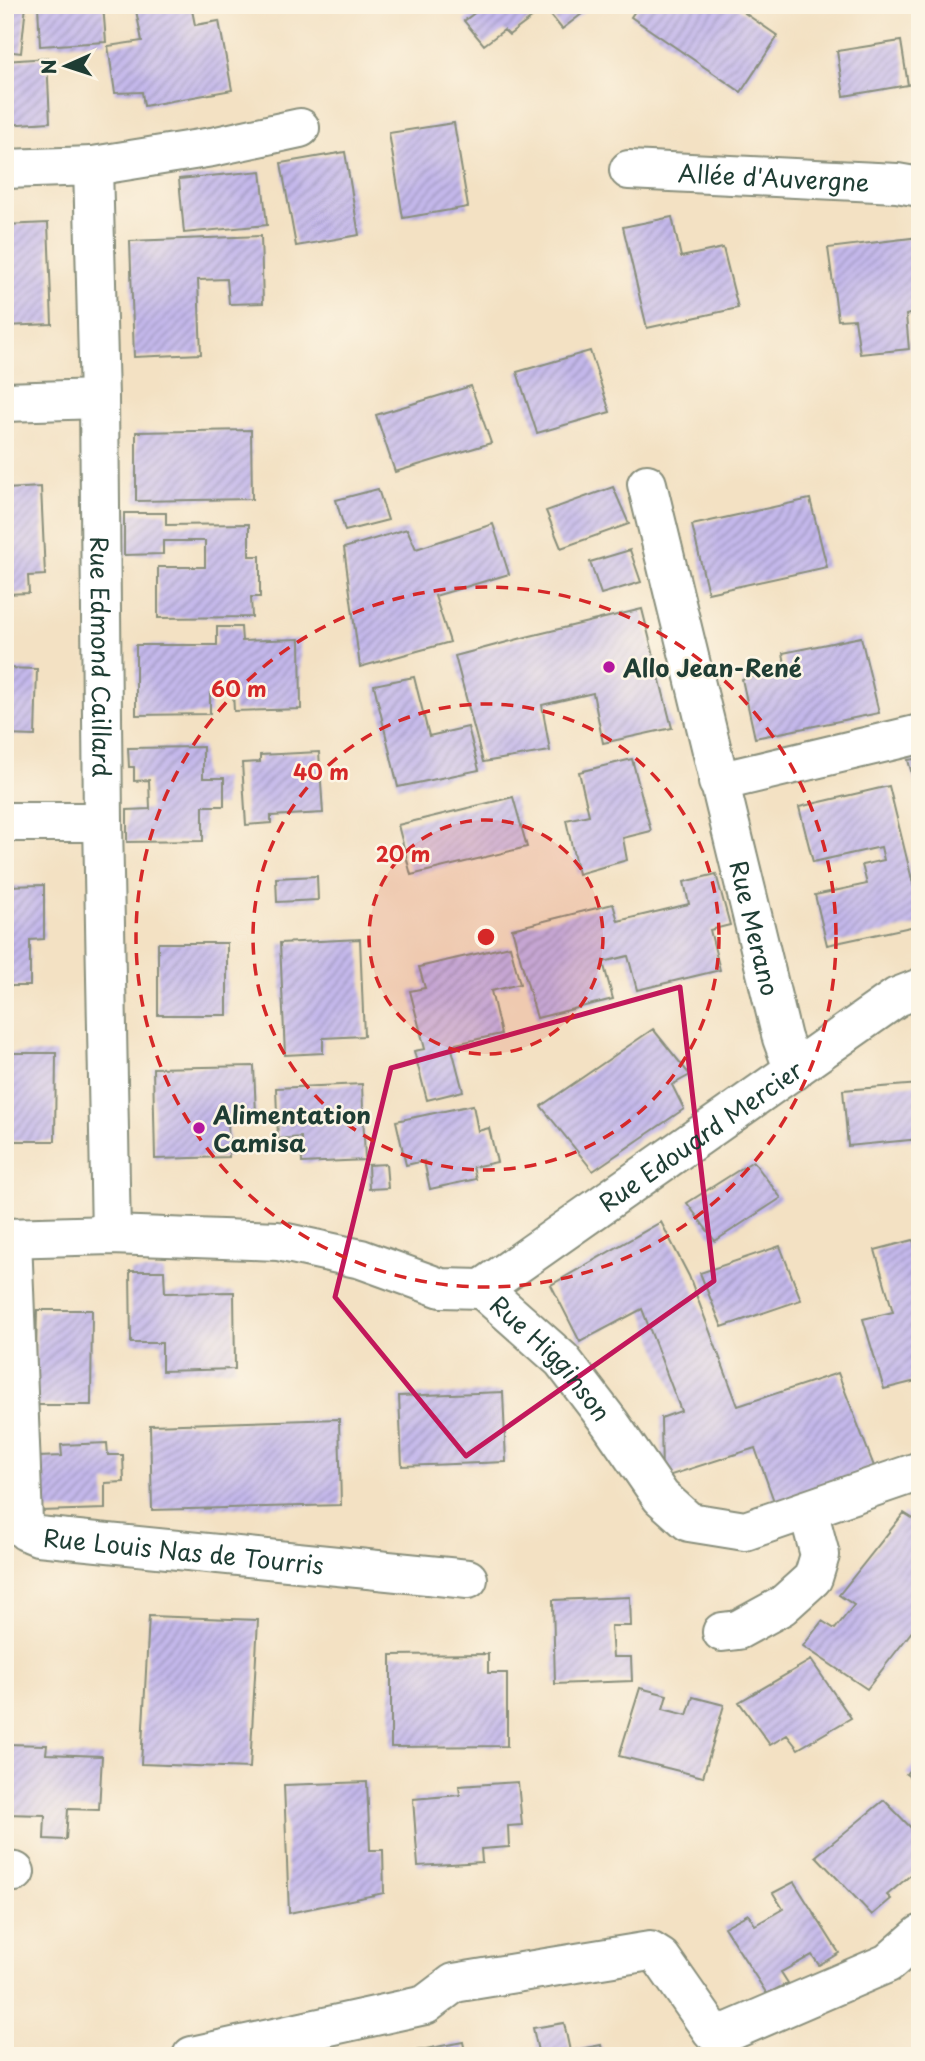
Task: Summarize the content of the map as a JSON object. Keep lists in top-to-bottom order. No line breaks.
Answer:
{"streets":{"street":["Allée d'Auvergne","Rue Edmond Caillard","Rue Merano","Rue Edouard Mercier","Rue Higginson","Rue Louis Nas de Tourris"]},"crossings":[["Rue Edmond Caillard","Rue Higginson"],["Rue Merano","Rue Edouard Mercier"],["Rue Edouard Mercier","Rue Higginson"],["Rue Higginson","Rue Louis Nas de Tourris"]],"places":["Allo Jean-René","Alimentation Camisa"],"north":"left","rings":["60 m","40 m","20 m"]}
